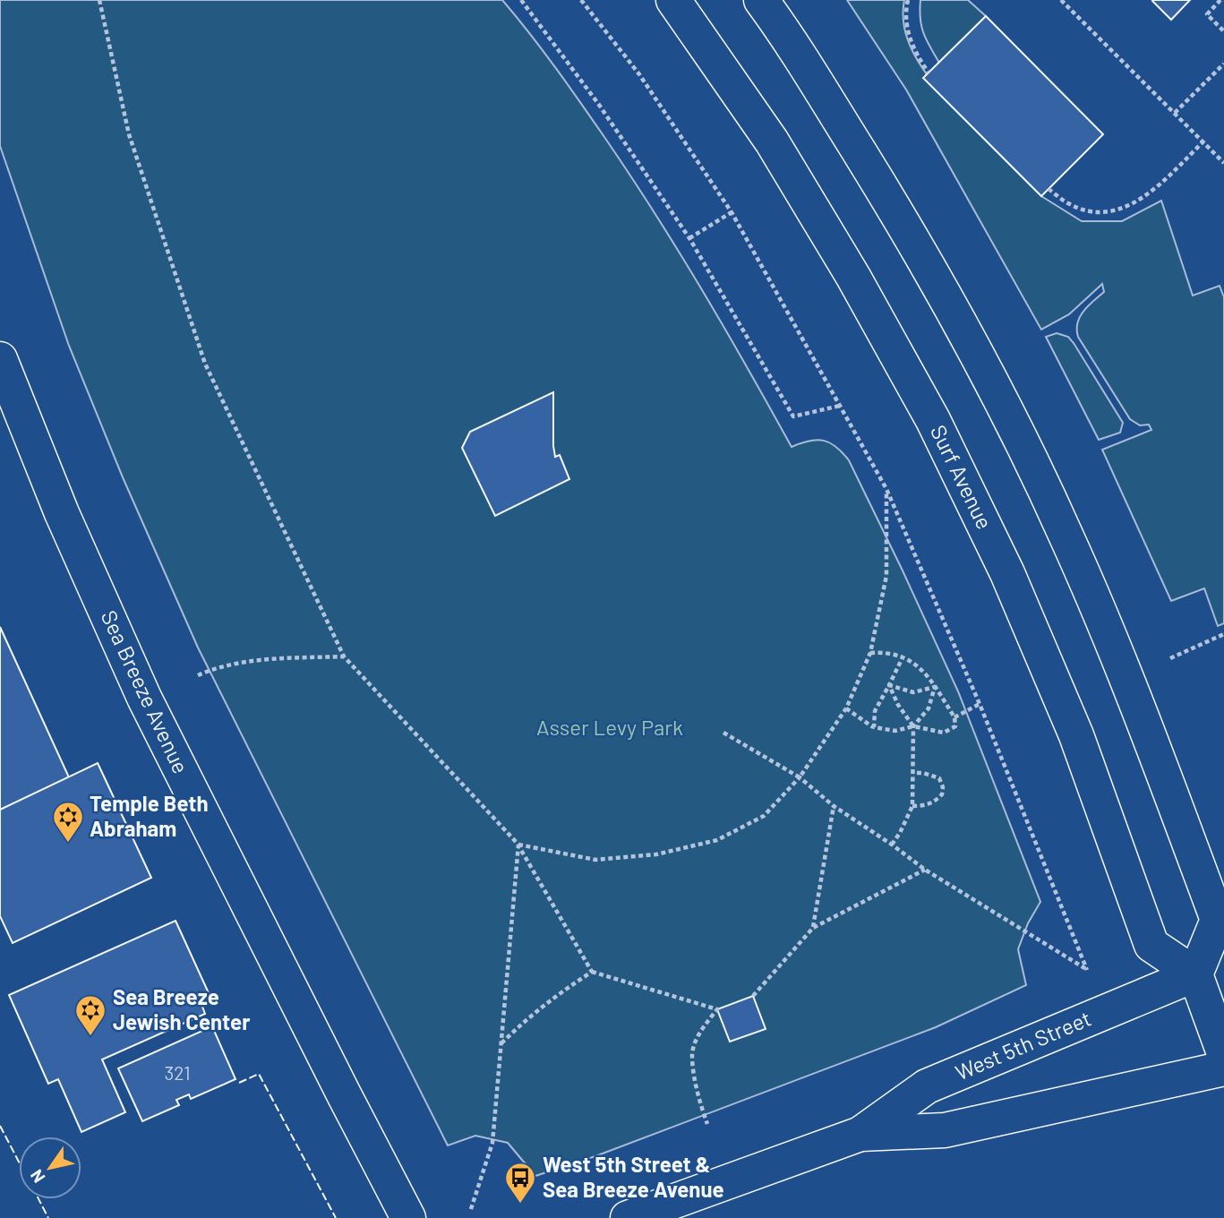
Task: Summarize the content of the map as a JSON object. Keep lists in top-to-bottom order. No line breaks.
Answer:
{"streets":{"main road":["Surf Avenue","Sea Breeze Avenue","West 5th Street"]},"crossings":[["Surf Avenue","West 5th Street"]],"parks":["Asser Levy Park"],"places":{"synagogue":["Temple Beth Abraham","Sea Breeze Jewish Center"],"bus stop":["West 5th Street & Sea Breeze Avenue"]},"house_numbers":["321"],"north":"bottom left"}
